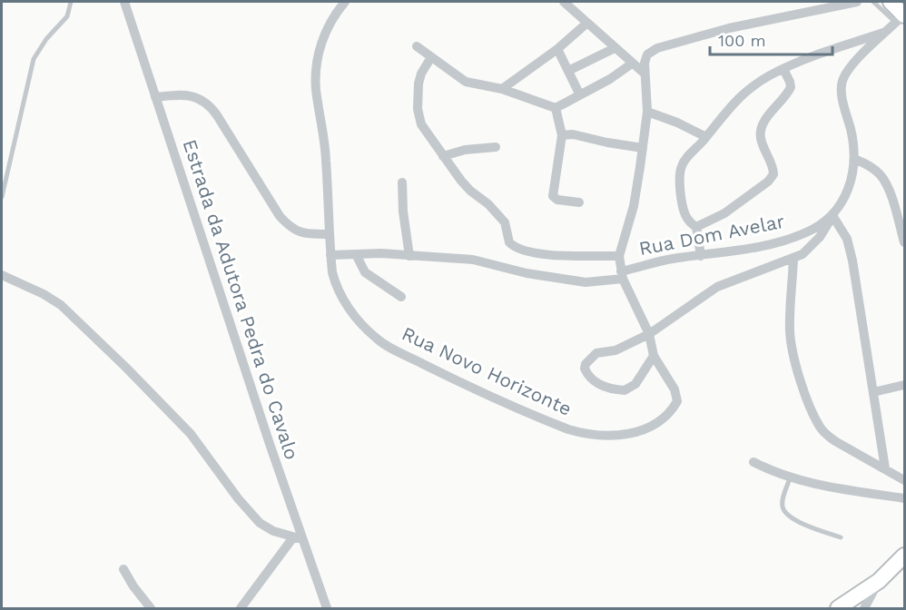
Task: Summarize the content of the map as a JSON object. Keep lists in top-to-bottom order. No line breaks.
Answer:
{"streets":{"street":["Rua Dom Avelar","Estrada da Adutora Pedra do Cavalo","Rua Novo Horizonte"]},"crossings":[["Rua Dom Avelar","Rua Novo Horizonte"]],"scale_bar":"100 m"}
